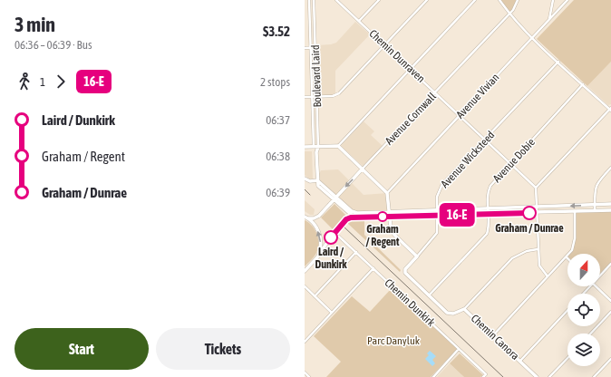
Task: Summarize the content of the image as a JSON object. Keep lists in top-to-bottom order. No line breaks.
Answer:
{"streets":{"street":["Chemin Dunraven","Boulevard Laird","Avenue Vivian","Avenue Cornwall","Avenue Wicksteed","Avenue Dobie","Chemin Dunkirk","Chemin Canora"]},"crossings":[["Chemin Dunraven","Avenue Vivian"],["Chemin Dunraven","Avenue Cornwall"],["Chemin Dunraven","Avenue Wicksteed"],["Chemin Dunraven","Avenue Dobie"],["Avenue Wicksteed","Chemin Canora"],["Avenue Dobie","Chemin Canora"]],"parks":["Parc Danyluk"],"places":["Graham / Dunrae","Graham / Regent","Laird / Dunkirk"],"lines":["bus line 16-E"],"north":"top","page":{"heading":["3 min","06:36 – 06:39 · Bus","$3.52"],"on_map":"16-E","legs":["1","16-E","2 stops"],"list":[{"name":"Laird / Dunkirk","value":"06:37"},{"name":"Graham / Regent","value":"06:38"},{"name":"Graham / Dunrae","value":"06:39"}],"buttons":["Start","Tickets"]}}
